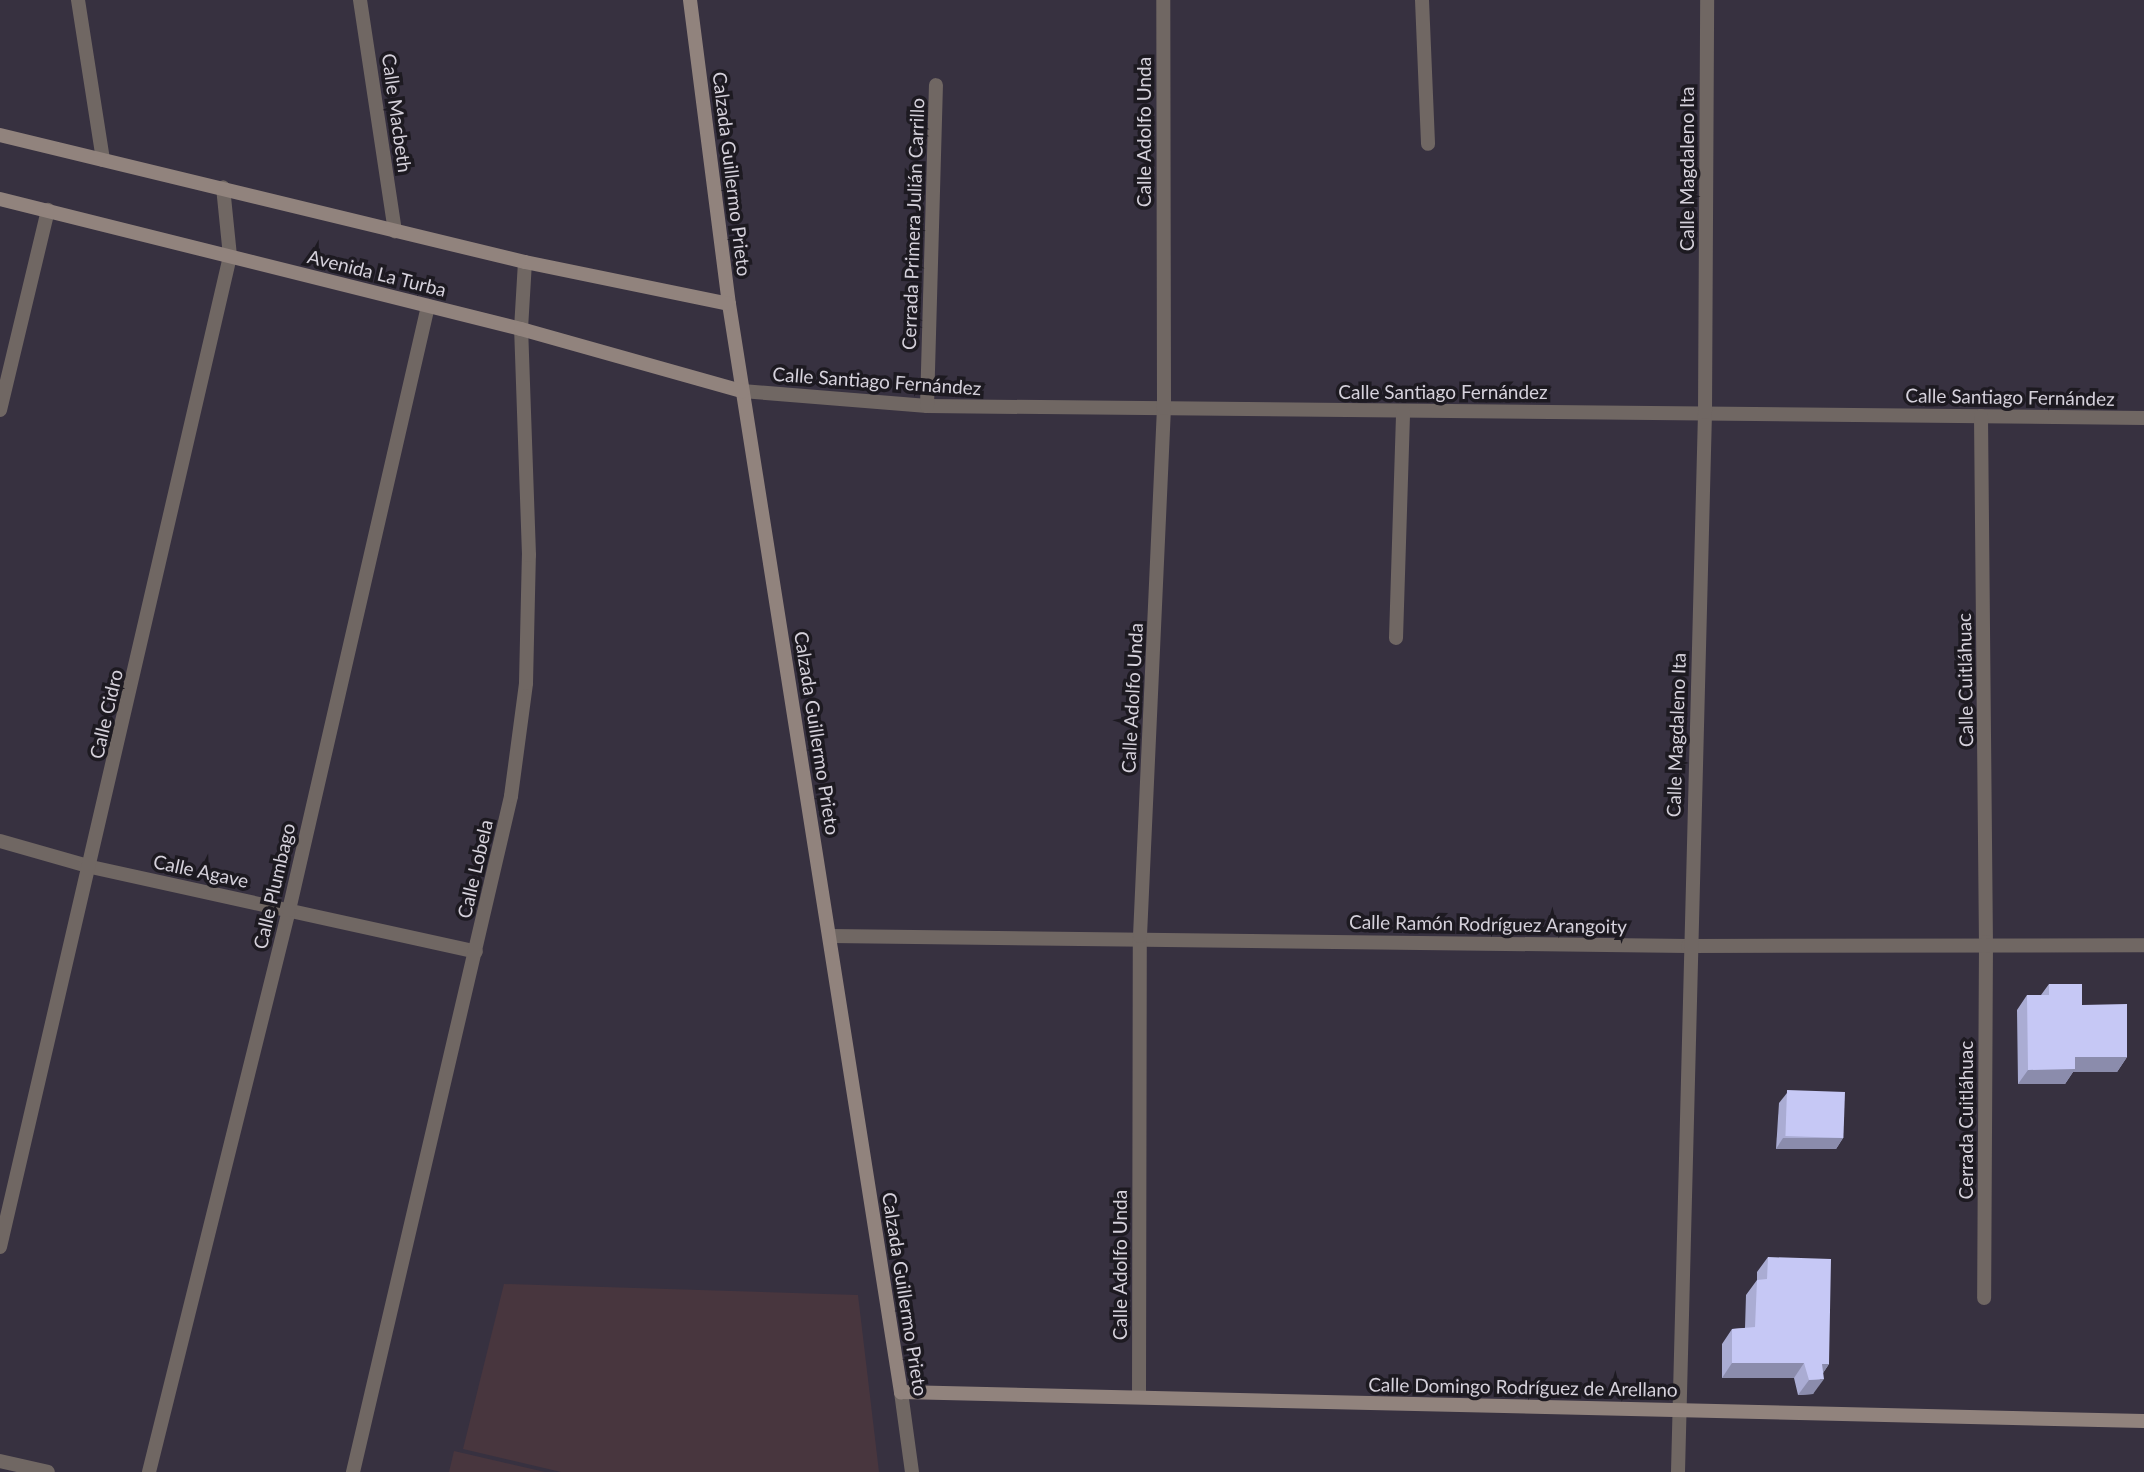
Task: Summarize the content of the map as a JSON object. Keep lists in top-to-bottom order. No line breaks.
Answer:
{"streets":{"street":["Calle Macbeth","Calle Adolfo Unda","Calle Magdaleno Ita","Calzada Guillermo Prieto","Cerrada Primera Julián Carrillo","Avenida La Turba","Calle Santiago Fernández","Calle Cuitláhuac","Calle Cidro","Calle Lobela","Calle Agave","Calle Plumbago","Calle Ramón Rodríguez Arangoity","Cerrada Cuitláhuac","Calle Domingo Rodríguez de Arellano"]},"crossings":[["Calle Adolfo Unda","Calle Santiago Fernández"],["Calle Adolfo Unda","Calle Ramón Rodríguez Arangoity"],["Calle Adolfo Unda","Calle Domingo Rodríguez de Arellano"],["Calle Magdaleno Ita","Calle Santiago Fernández"],["Calle Magdaleno Ita","Calle Ramón Rodríguez Arangoity"],["Calle Magdaleno Ita","Calle Domingo Rodríguez de Arellano"],["Calzada Guillermo Prieto","Avenida La Turba"],["Calzada Guillermo Prieto","Calle Santiago Fernández"],["Calzada Guillermo Prieto","Calle Ramón Rodríguez Arangoity"],["Calzada Guillermo Prieto","Calle Domingo Rodríguez de Arellano"],["Cerrada Primera Julián Carrillo","Calle Santiago Fernández"],["Avenida La Turba","Calle Santiago Fernández"],["Avenida La Turba","Calle Cidro"],["Avenida La Turba","Calle Lobela"],["Avenida La Turba","Calle Plumbago"],["Calle Santiago Fernández","Calle Cuitláhuac"],["Calle Cuitláhuac","Calle Ramón Rodríguez Arangoity"],["Calle Cuitláhuac","Cerrada Cuitláhuac"],["Calle Cidro","Calle Agave"],["Calle Lobela","Calle Agave"],["Calle Agave","Calle Plumbago"],["Calle Ramón Rodríguez Arangoity","Cerrada Cuitláhuac"]]}
